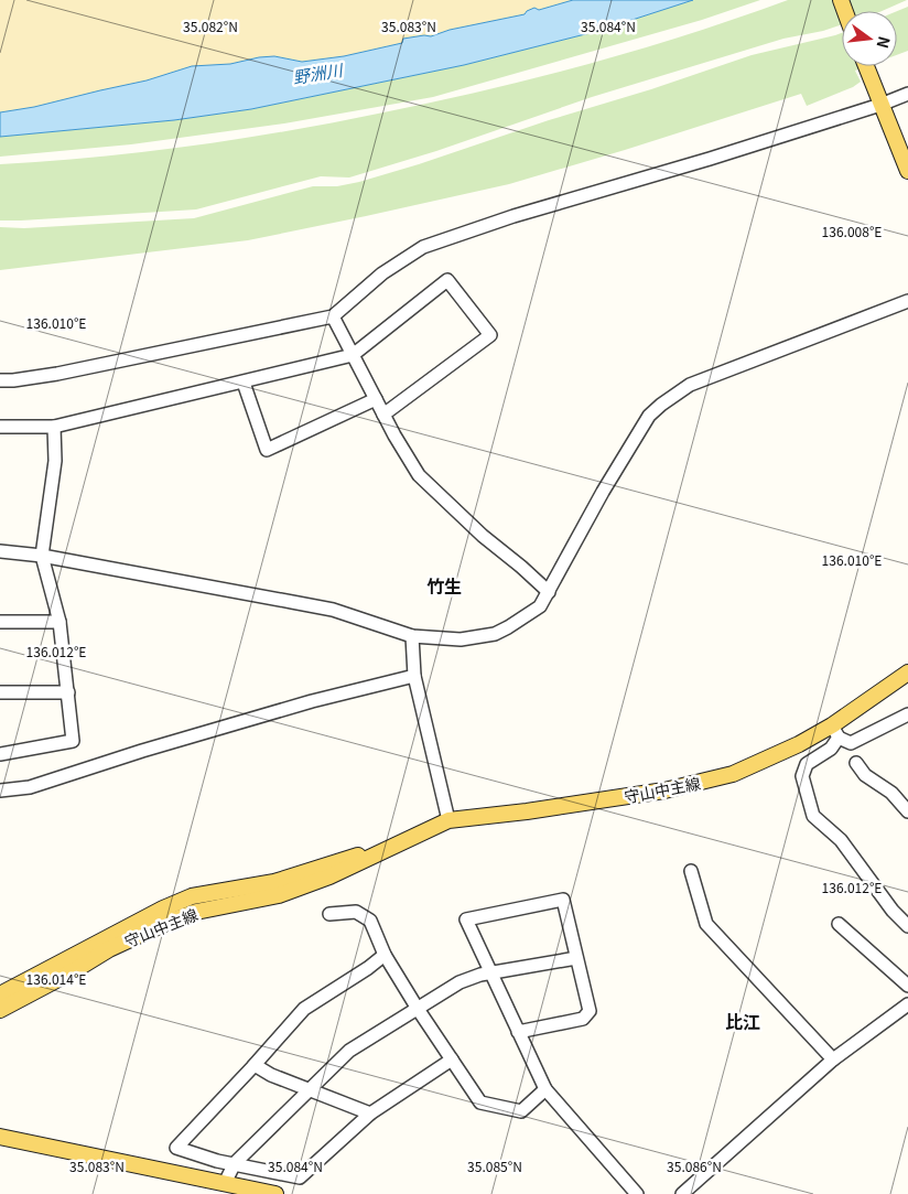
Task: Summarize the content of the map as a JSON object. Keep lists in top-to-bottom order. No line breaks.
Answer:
{"streets":{"main road":["守山中主線"]},"districts":["竹生","比江"],"water":["野洲川"],"north":"right","coordinates":["35.082°N","35.083°N","35.084°N","136.008°E","136.010°E","136.012°E","136.014°E","35.085°N","35.086°N"]}
